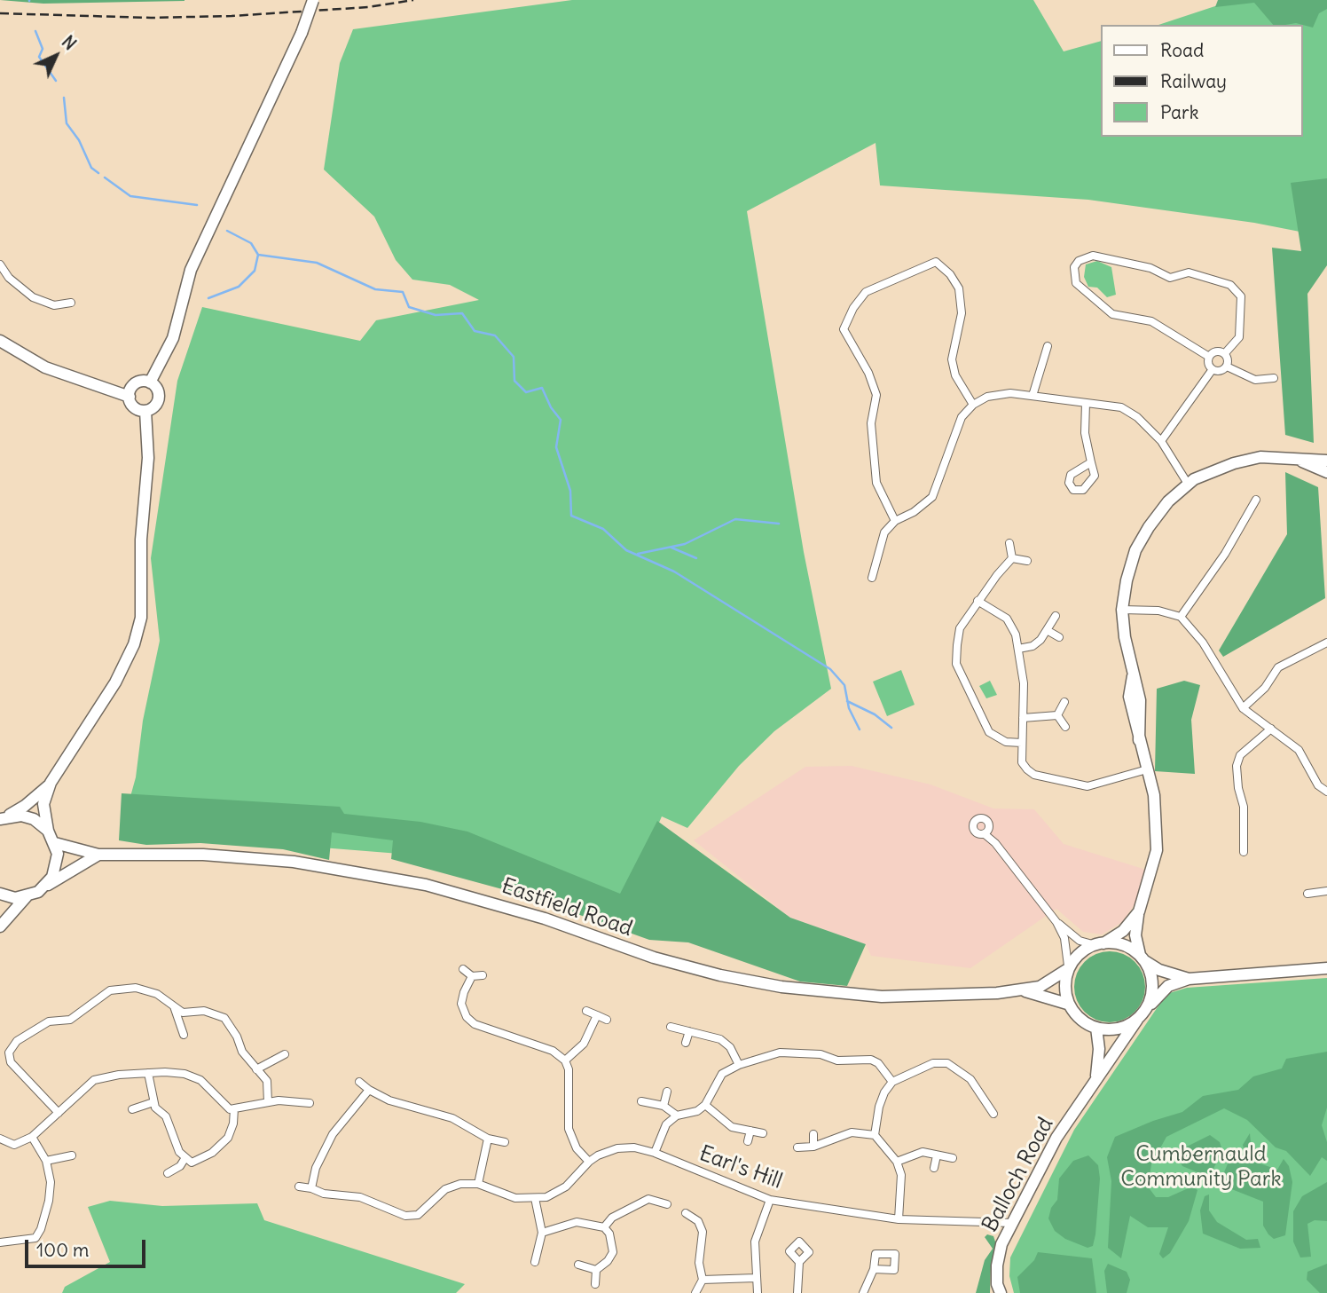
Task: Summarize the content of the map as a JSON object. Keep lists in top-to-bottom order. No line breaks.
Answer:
{"streets":{"street":["Eastfield Road","Earl's Hill","Balloch Road"]},"crossings":[["Eastfield Road","Balloch Road"],["Earl's Hill","Balloch Road"]],"parks":["Cumbernauld Community Park"],"legend":["Road","Railway","Park"],"scale_bar":"100 m","north":"top right"}
